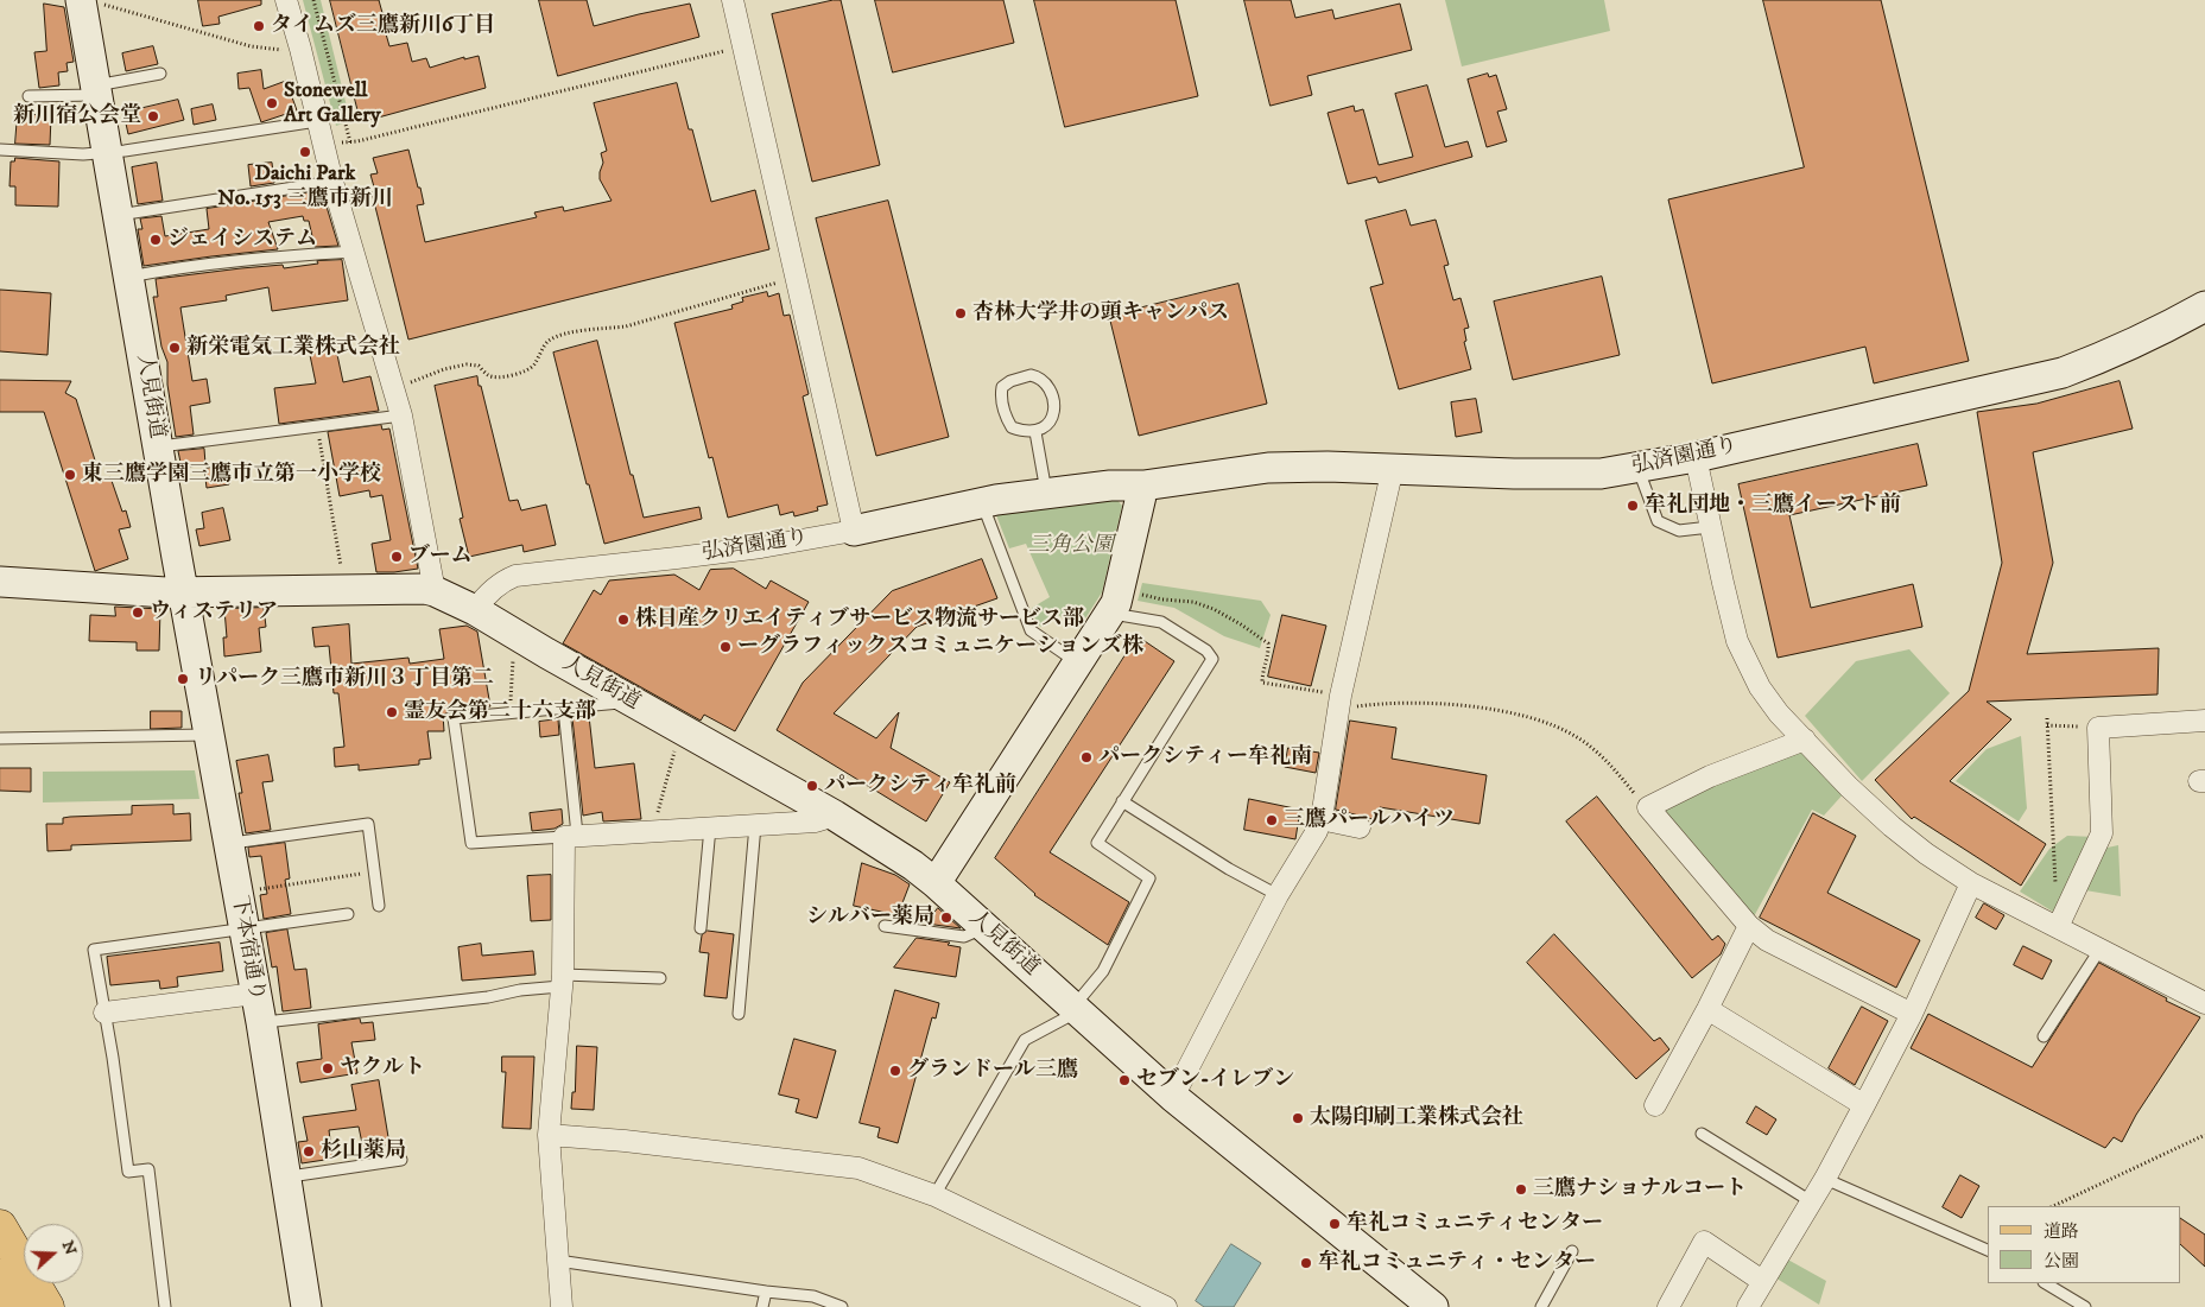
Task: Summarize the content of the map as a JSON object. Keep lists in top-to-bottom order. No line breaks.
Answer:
{"streets":{"street":["人見街道","弘済園通り","下本宿通り"]},"crossings":[["人見街道","弘済園通り"],["人見街道","下本宿通り"]],"parks":["三角公園"],"places":["タイムズ三鷹新川6丁目","Stonewell Art Gallery","新川宿公会堂","Daichi Park No. 153 三鷹市新川","ジェイシステム","杏林大学井の頭キャンパス","新栄電気工業株式会社","東三鷹学園三鷹市立第一小学校","牟礼団地・三鷹イースト前","ブーム","ウィステリア","株日産クリエイティブサービス物流サービス部","ーグラフィックスコミュニケーションズ株","リパーク三鷹市新川３丁目第二","霊友会第二十六支部","パークシティー牟礼南","パークシティ牟礼前","三鷹パールハイツ","シルバー薬局","ヤクルト","グランドール三鷹","セブン-イレブン","太陽印刷工業株式会社","杉山薬局","三鷹ナショナルコート","牟礼コミュニティセンター","牟礼コミュニティ・センター"],"legend":["道路","公園"],"north":"right"}
